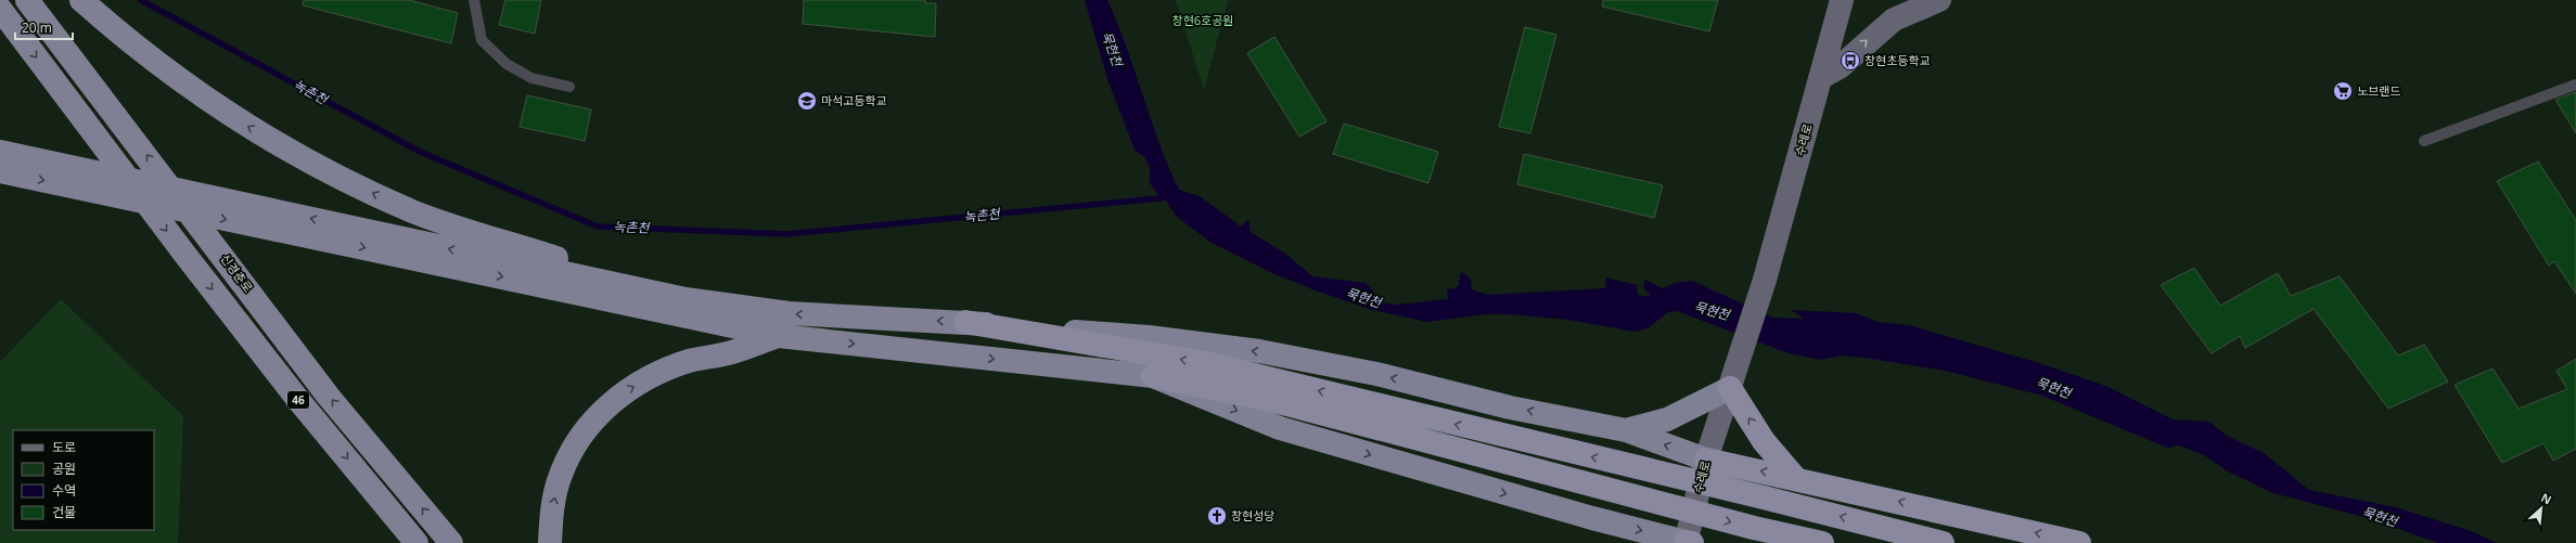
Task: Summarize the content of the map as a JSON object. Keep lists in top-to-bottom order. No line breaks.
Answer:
{"streets":{"highway":["신경춘로","46"],"main road":["수레로"]},"water":["묵현천","녹촌천"],"parks":["창현6호공원"],"places":{"bus stop":["창현초등학교"],"supermarket":["노브랜드"],"school or university":["마석고등학교"],"church":["창현성당"]},"legend":["도로","공원","수역","건물"],"scale_bar":"20 m","north":"top right"}
